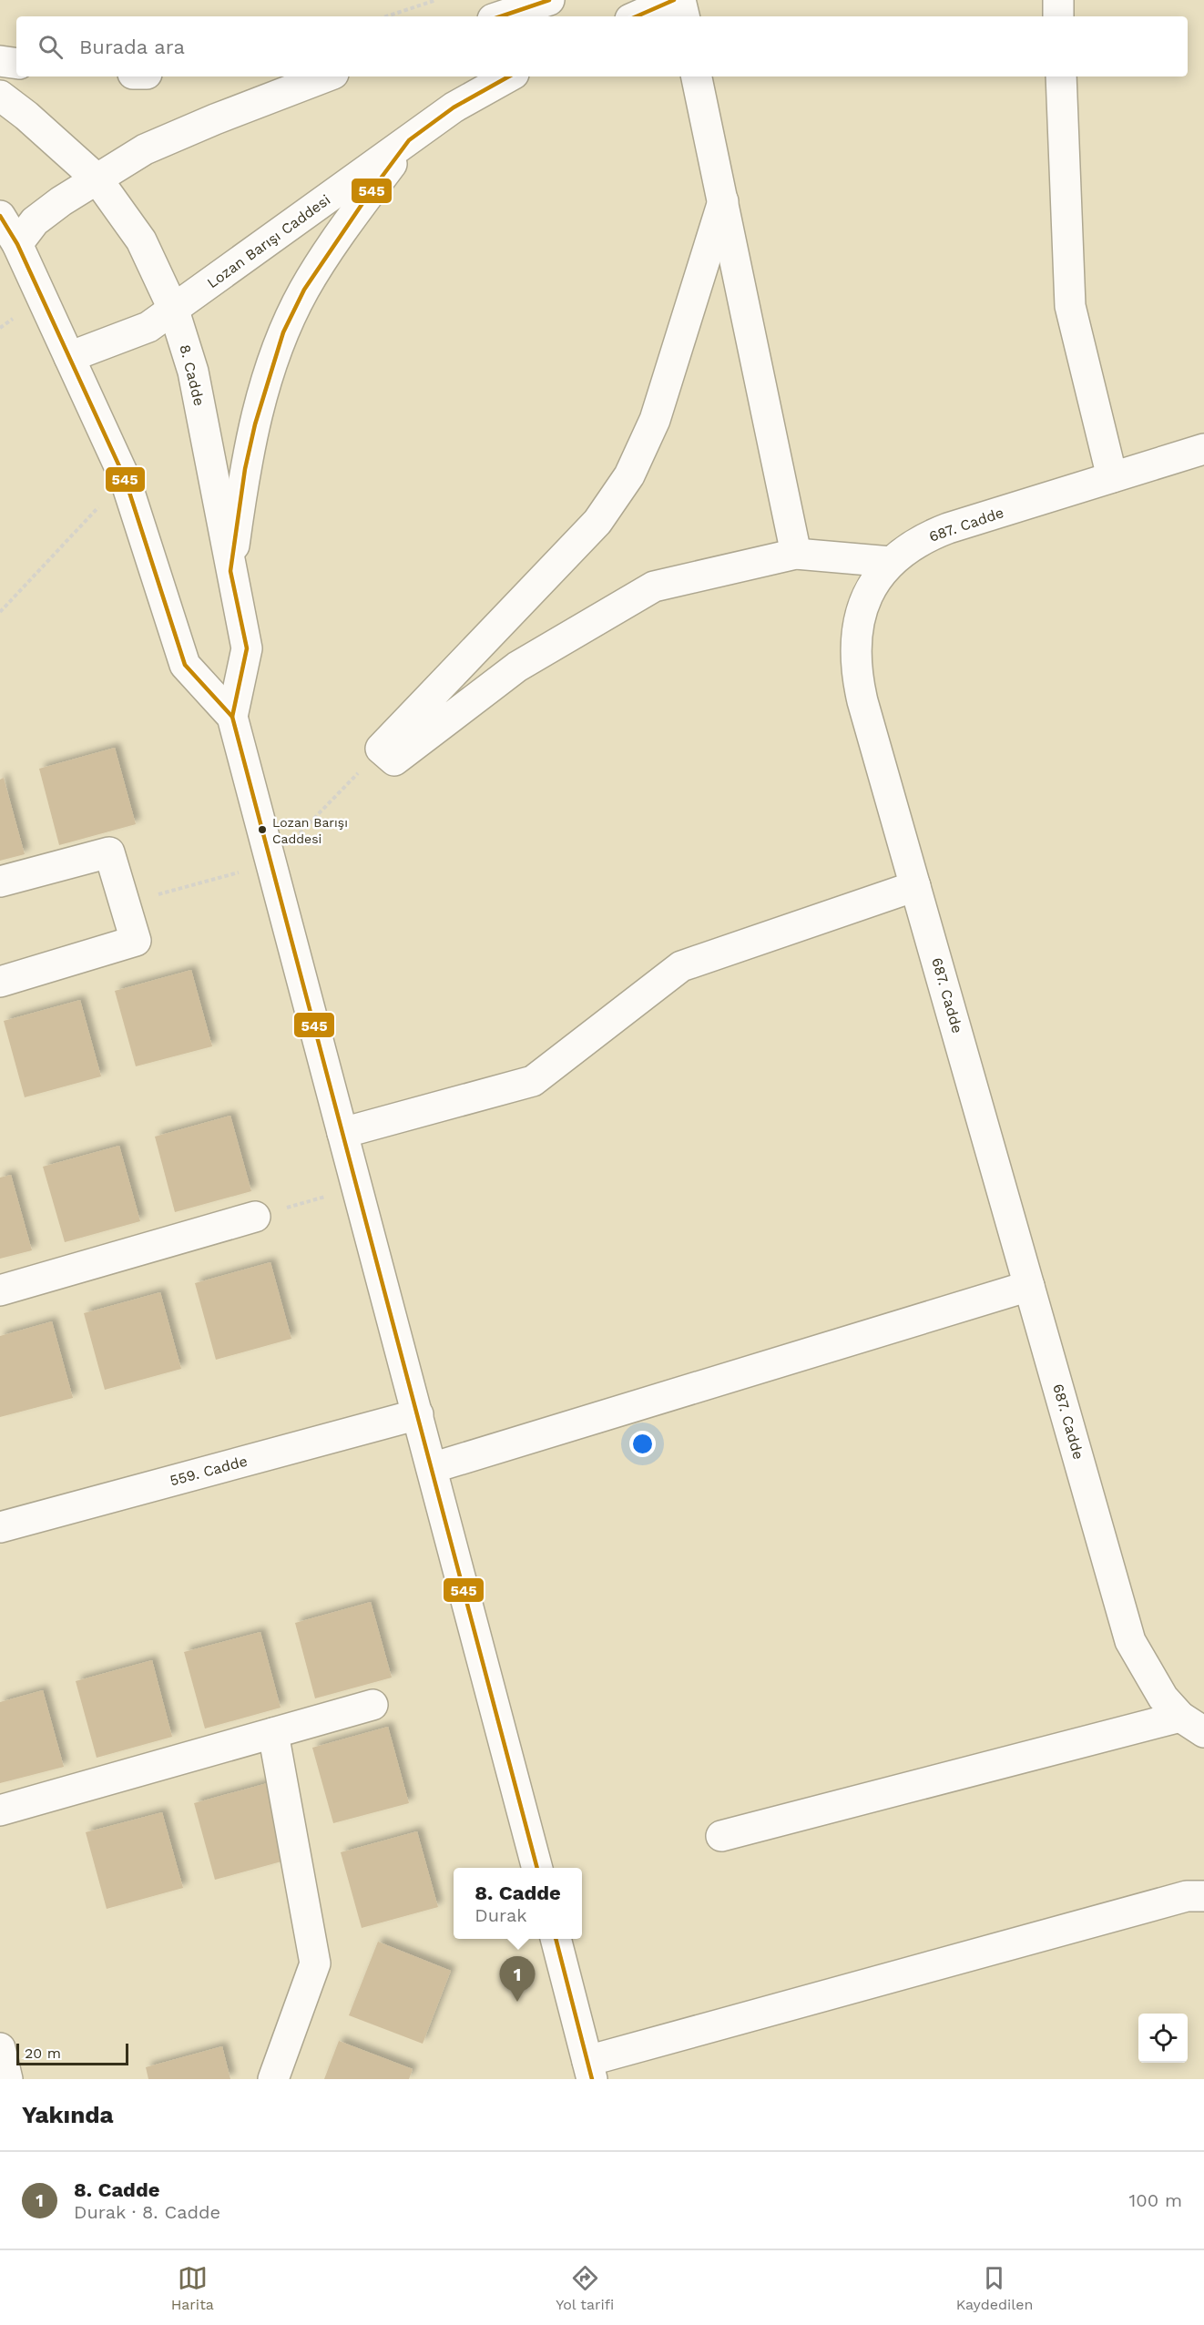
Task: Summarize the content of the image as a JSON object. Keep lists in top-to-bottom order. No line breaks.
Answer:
{"streets":{"street":["Lozan Barışı Caddesi","8. Cadde","687. Cadde","559. Cadde"]},"crossings":[["Lozan Barışı Caddesi","8. Cadde"],["8. Cadde","559. Cadde"]],"places":["Lozan Barışı Caddesi"],"lines":["transit line 545"],"scale_bar":"20 m","page":{"search":"Burada ara","popup":["8. Cadde","Durak"],"pins":"1","scale":"20 m","heading":"Yakında","list":[{"mark":"1","name":"8. Cadde","note":"Durak · 8. Cadde","value":"100 m"}],"nav":["Harita","Yol tarifi","Kaydedilen"]}}
